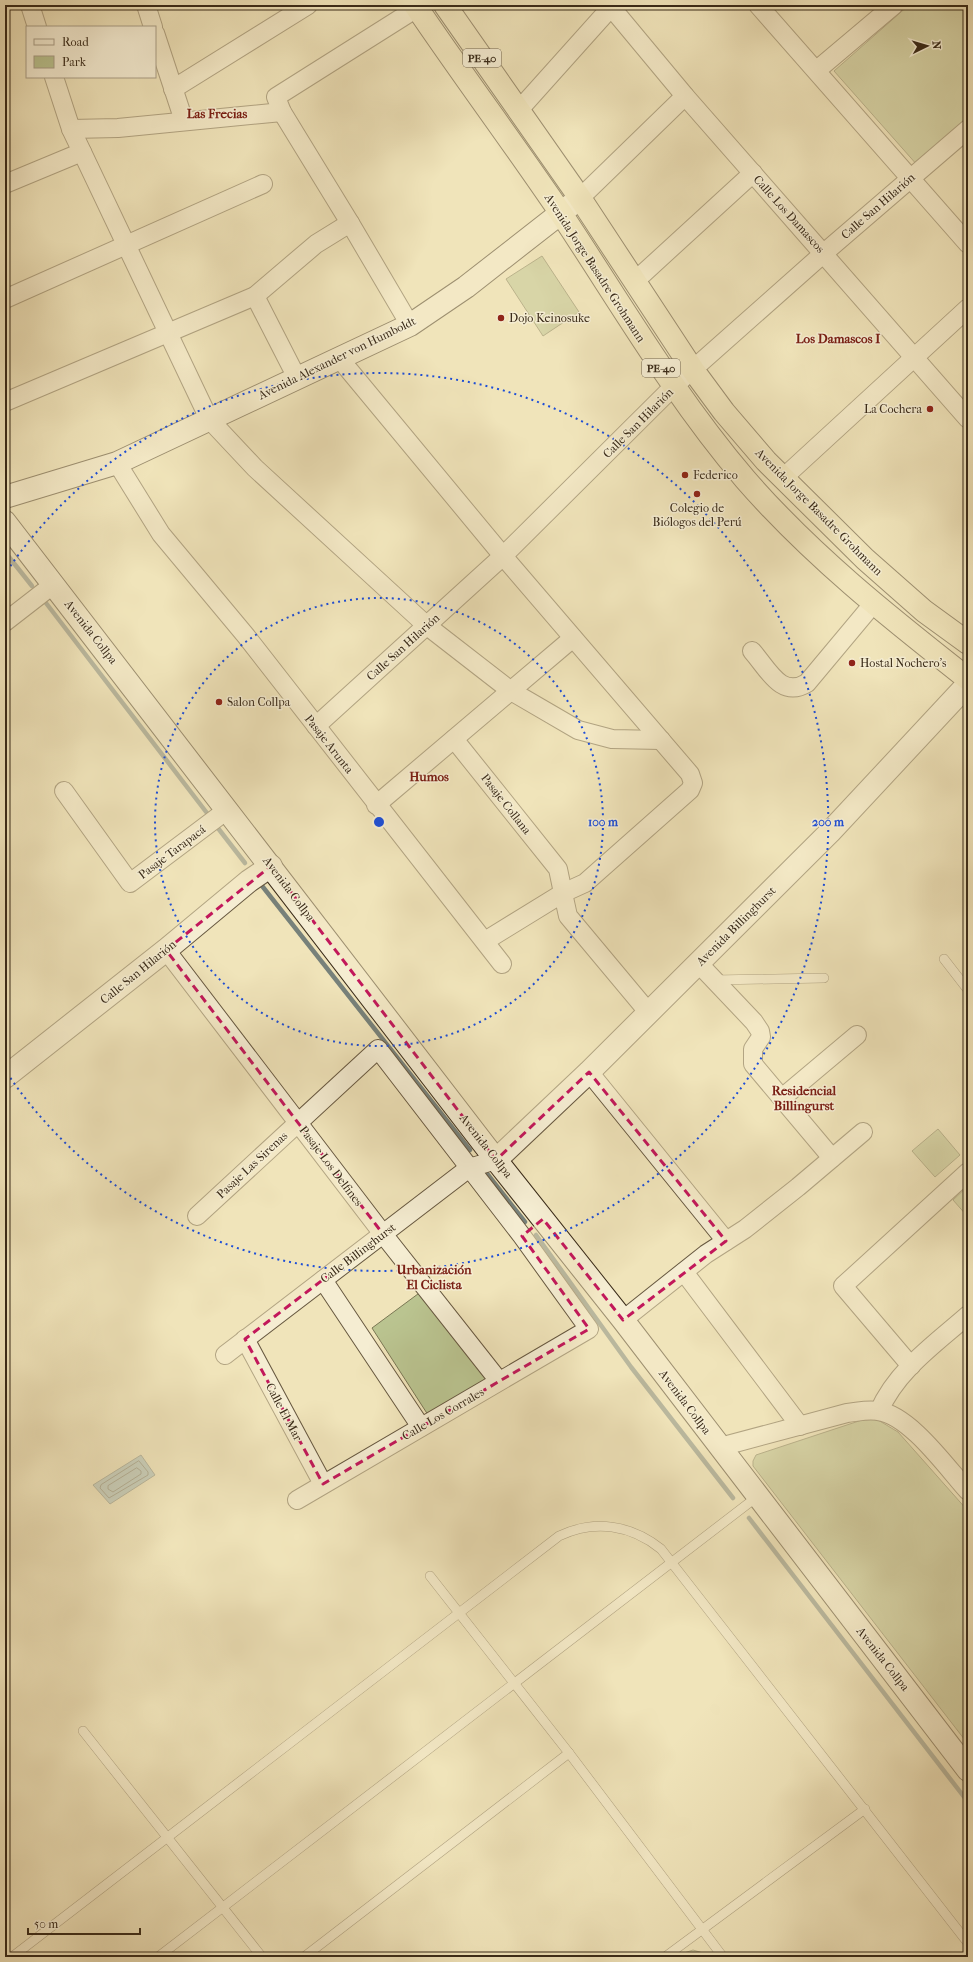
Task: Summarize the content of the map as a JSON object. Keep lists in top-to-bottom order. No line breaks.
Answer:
{"streets":{"highway":["PE-40","Avenida Jorge Basadre Grohmann"],"main road":["Calle San Hilarión","Avenida Alexander von Humboldt","Avenida Collpa","Avenida Billinghurst"],"street":["Calle Los Damascos","Pasaje Arunta","Pasaje Collana","Pasaje Tarapacá","Pasaje Las Sirenas","Pasaje Los Delfines","Calle Billinghurst","Calle El Mar","Calle Los Corrales"]},"crossings":[["Calle San Hilarión","Calle Los Damascos"],["Calle San Hilarión","Avenida Jorge Basadre Grohmann"],["Calle San Hilarión","Avenida Collpa"],["Calle San Hilarión","Pasaje Arunta"],["Calle San Hilarión","Pasaje Los Delfines"],["Calle Los Damascos","Avenida Alexander von Humboldt"],["Avenida Jorge Basadre Grohmann","Avenida Alexander von Humboldt"],["Avenida Alexander von Humboldt","Pasaje Arunta"],["Avenida Collpa","Pasaje Tarapacá"],["Avenida Collpa","Avenida Billinghurst"],["Avenida Collpa","Calle Billinghurst"],["Avenida Billinghurst","Calle Billinghurst"],["Pasaje Las Sirenas","Pasaje Los Delfines"],["Pasaje Las Sirenas","Calle Billinghurst"],["Pasaje Los Delfines","Calle Billinghurst"],["Pasaje Los Delfines","Calle Los Corrales"],["Calle Billinghurst","Calle El Mar"],["Calle El Mar","Calle Los Corrales"]],"districts":["Las Frecias","Los Damascos I","Humos","Residencial Billingurst","Urbanización El Ciclista"],"places":["Dojo Keinosuke","La Cochera","Federico","Colegio de Biólogos del Perú","Hostal Nochero's","Salon Collpa"],"legend":["Road","Park"],"scale_bar":"50 m","north":"right","rings":["100 m","200 m"]}
